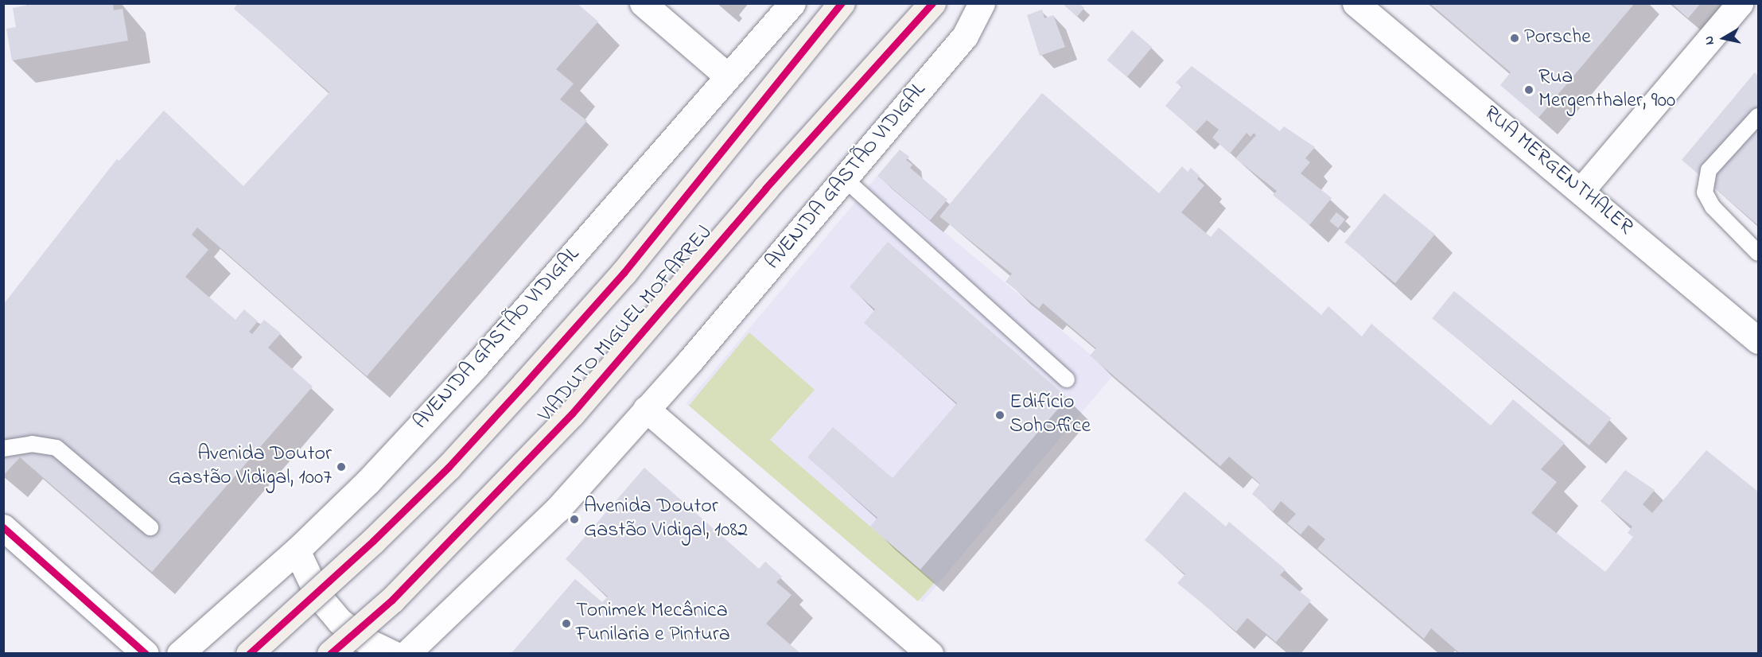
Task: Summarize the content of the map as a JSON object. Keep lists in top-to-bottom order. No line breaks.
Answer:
{"streets":{"highway":["VIADUTO MIGUEL MOFARREJ"],"street":["RUA MERGENTHALER","AVENIDA GASTÃO VIDIGAL"]},"places":["Porsche","Rua Mergenthaler, 900","Edifício SohOffice","Avenida Doutor Gastão Vidigal, 1007","Avenida Doutor Gastão Vidigal, 1082","Tonimek Mecânica Funilaria e Pintura"],"north":"left"}
